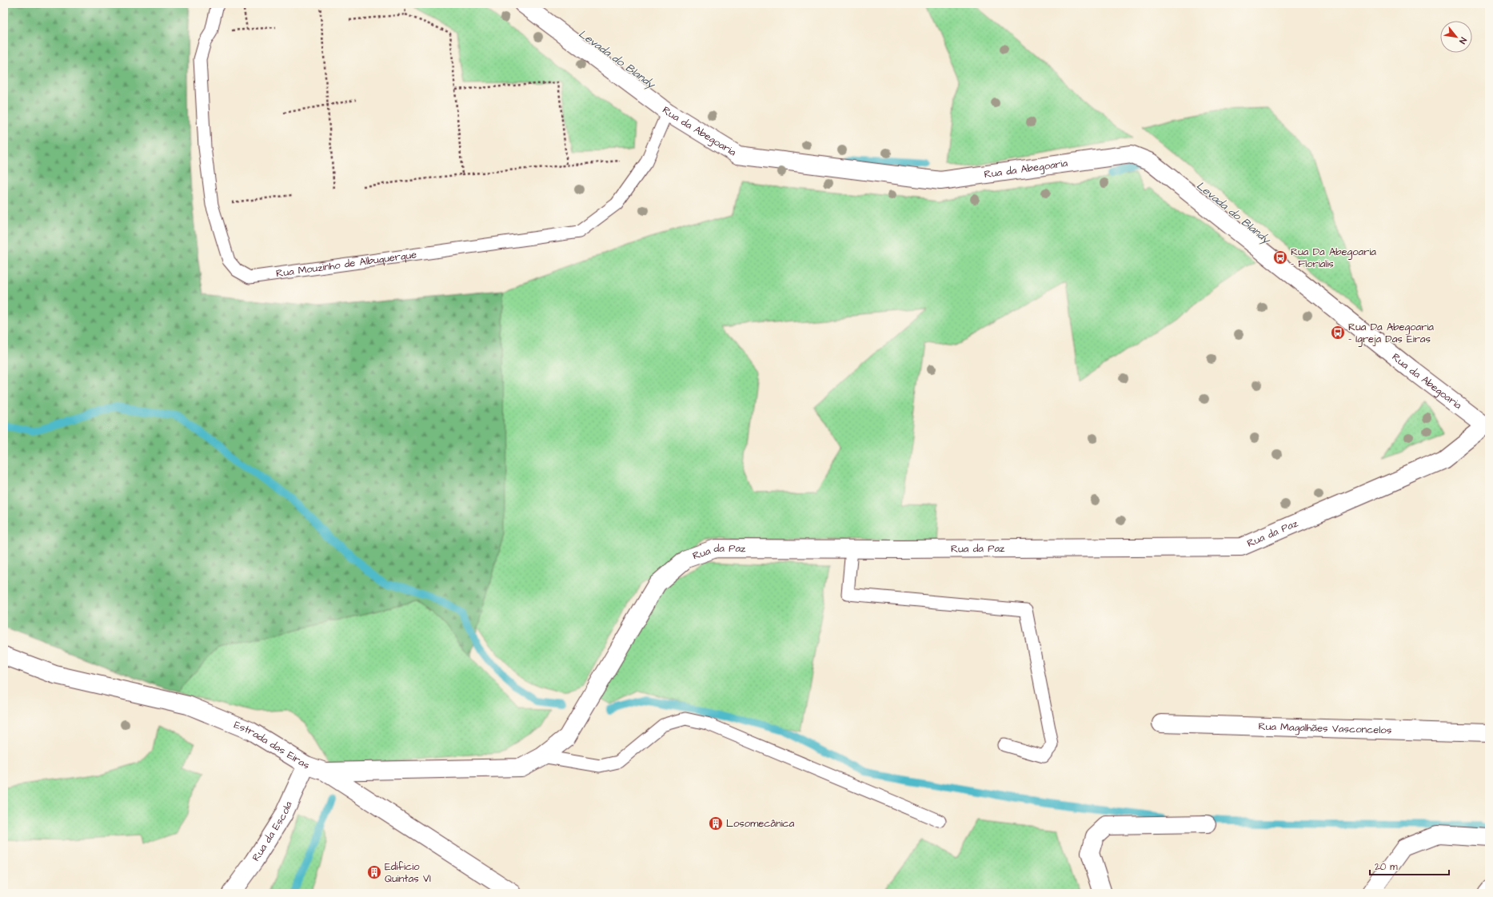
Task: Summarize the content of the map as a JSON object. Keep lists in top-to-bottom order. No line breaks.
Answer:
{"streets":{"street":["Rua da Abegoaria","Rua da Paz","Rua Magalhães Vasconcelos","Estrada das Eiras","Rua da Escola"],"lane":["Rua Mouzinho de Albuquerque"]},"crossings":[["Rua da Abegoaria","Rua Mouzinho de Albuquerque"],["Rua da Abegoaria","Rua da Paz"],["Rua da Paz","Estrada das Eiras"],["Estrada das Eiras","Rua da Escola"]],"water":["Levada do Blandy"],"places":{"bus stop":["Rua Da Abegoaria - Florialis","Rua Da Abegoaria - Igreja Das Eiras"],"building":["Losomecânica","Edificio Quintas VI"]},"scale_bar":"20 m","north":"bottom right"}
